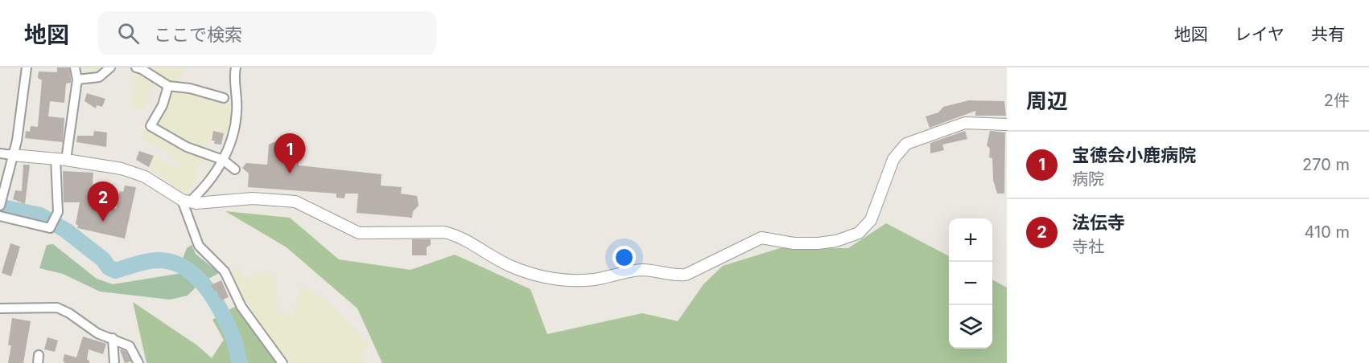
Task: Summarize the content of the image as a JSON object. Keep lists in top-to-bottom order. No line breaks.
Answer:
{"page":{"header":"地図","search":"ここで検索","nav":["地図","レイヤ","共有"],"heading":["周辺","2件"],"list":[{"mark":"1","name":"宝徳会小鹿病院","note":"病院","value":"270 m"},{"mark":"2","name":"法伝寺","note":"寺社","value":"410 m"}],"pins":["1","2"],"map_buttons":["+","−"]}}
